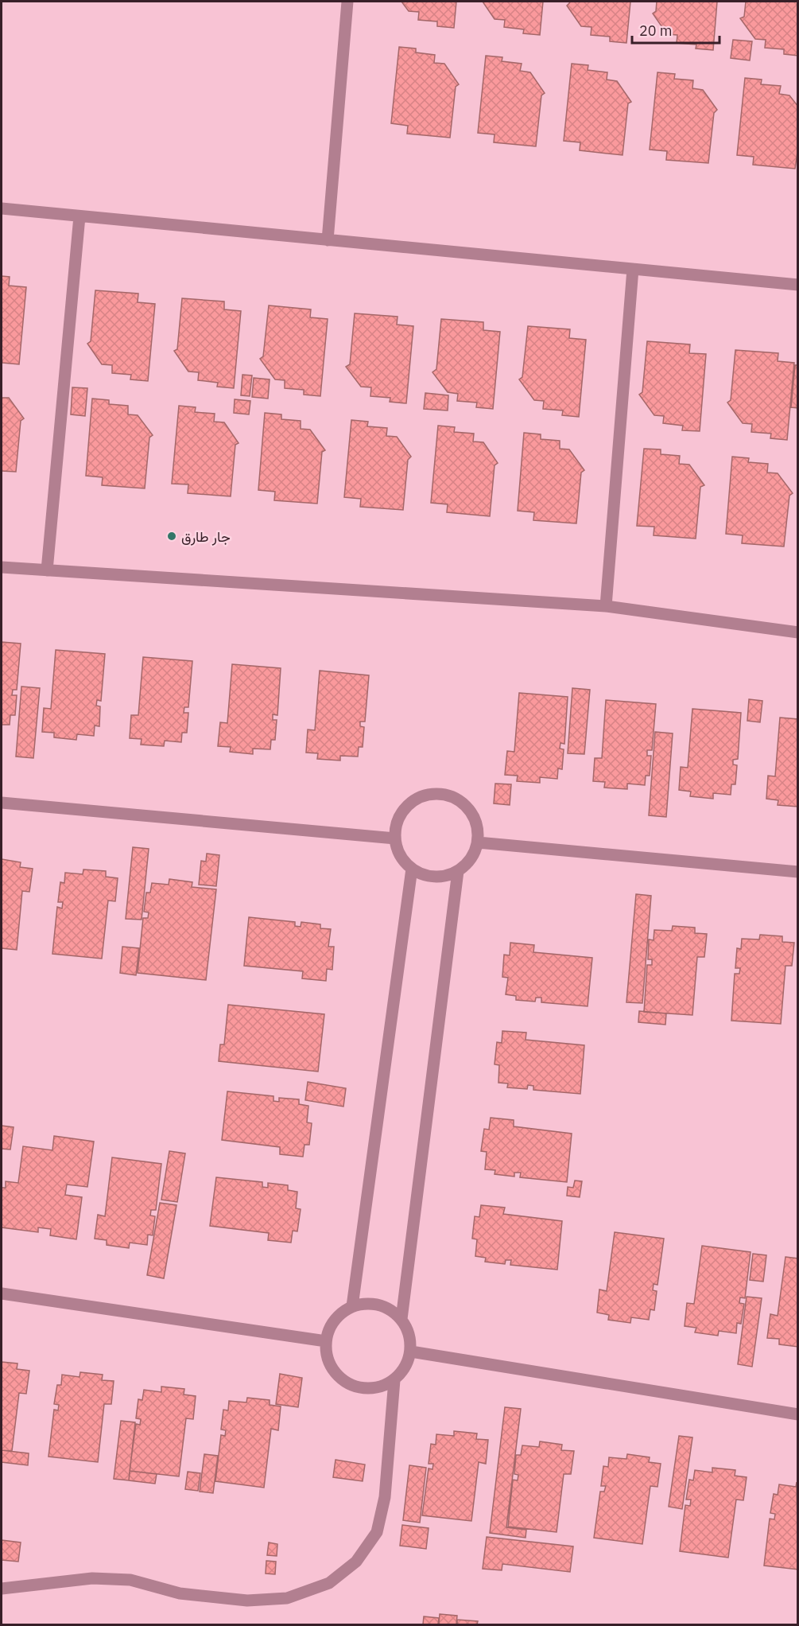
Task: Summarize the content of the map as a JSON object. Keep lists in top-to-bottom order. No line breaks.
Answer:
{"places":["جار طارق"],"scale_bar":"20 m"}
